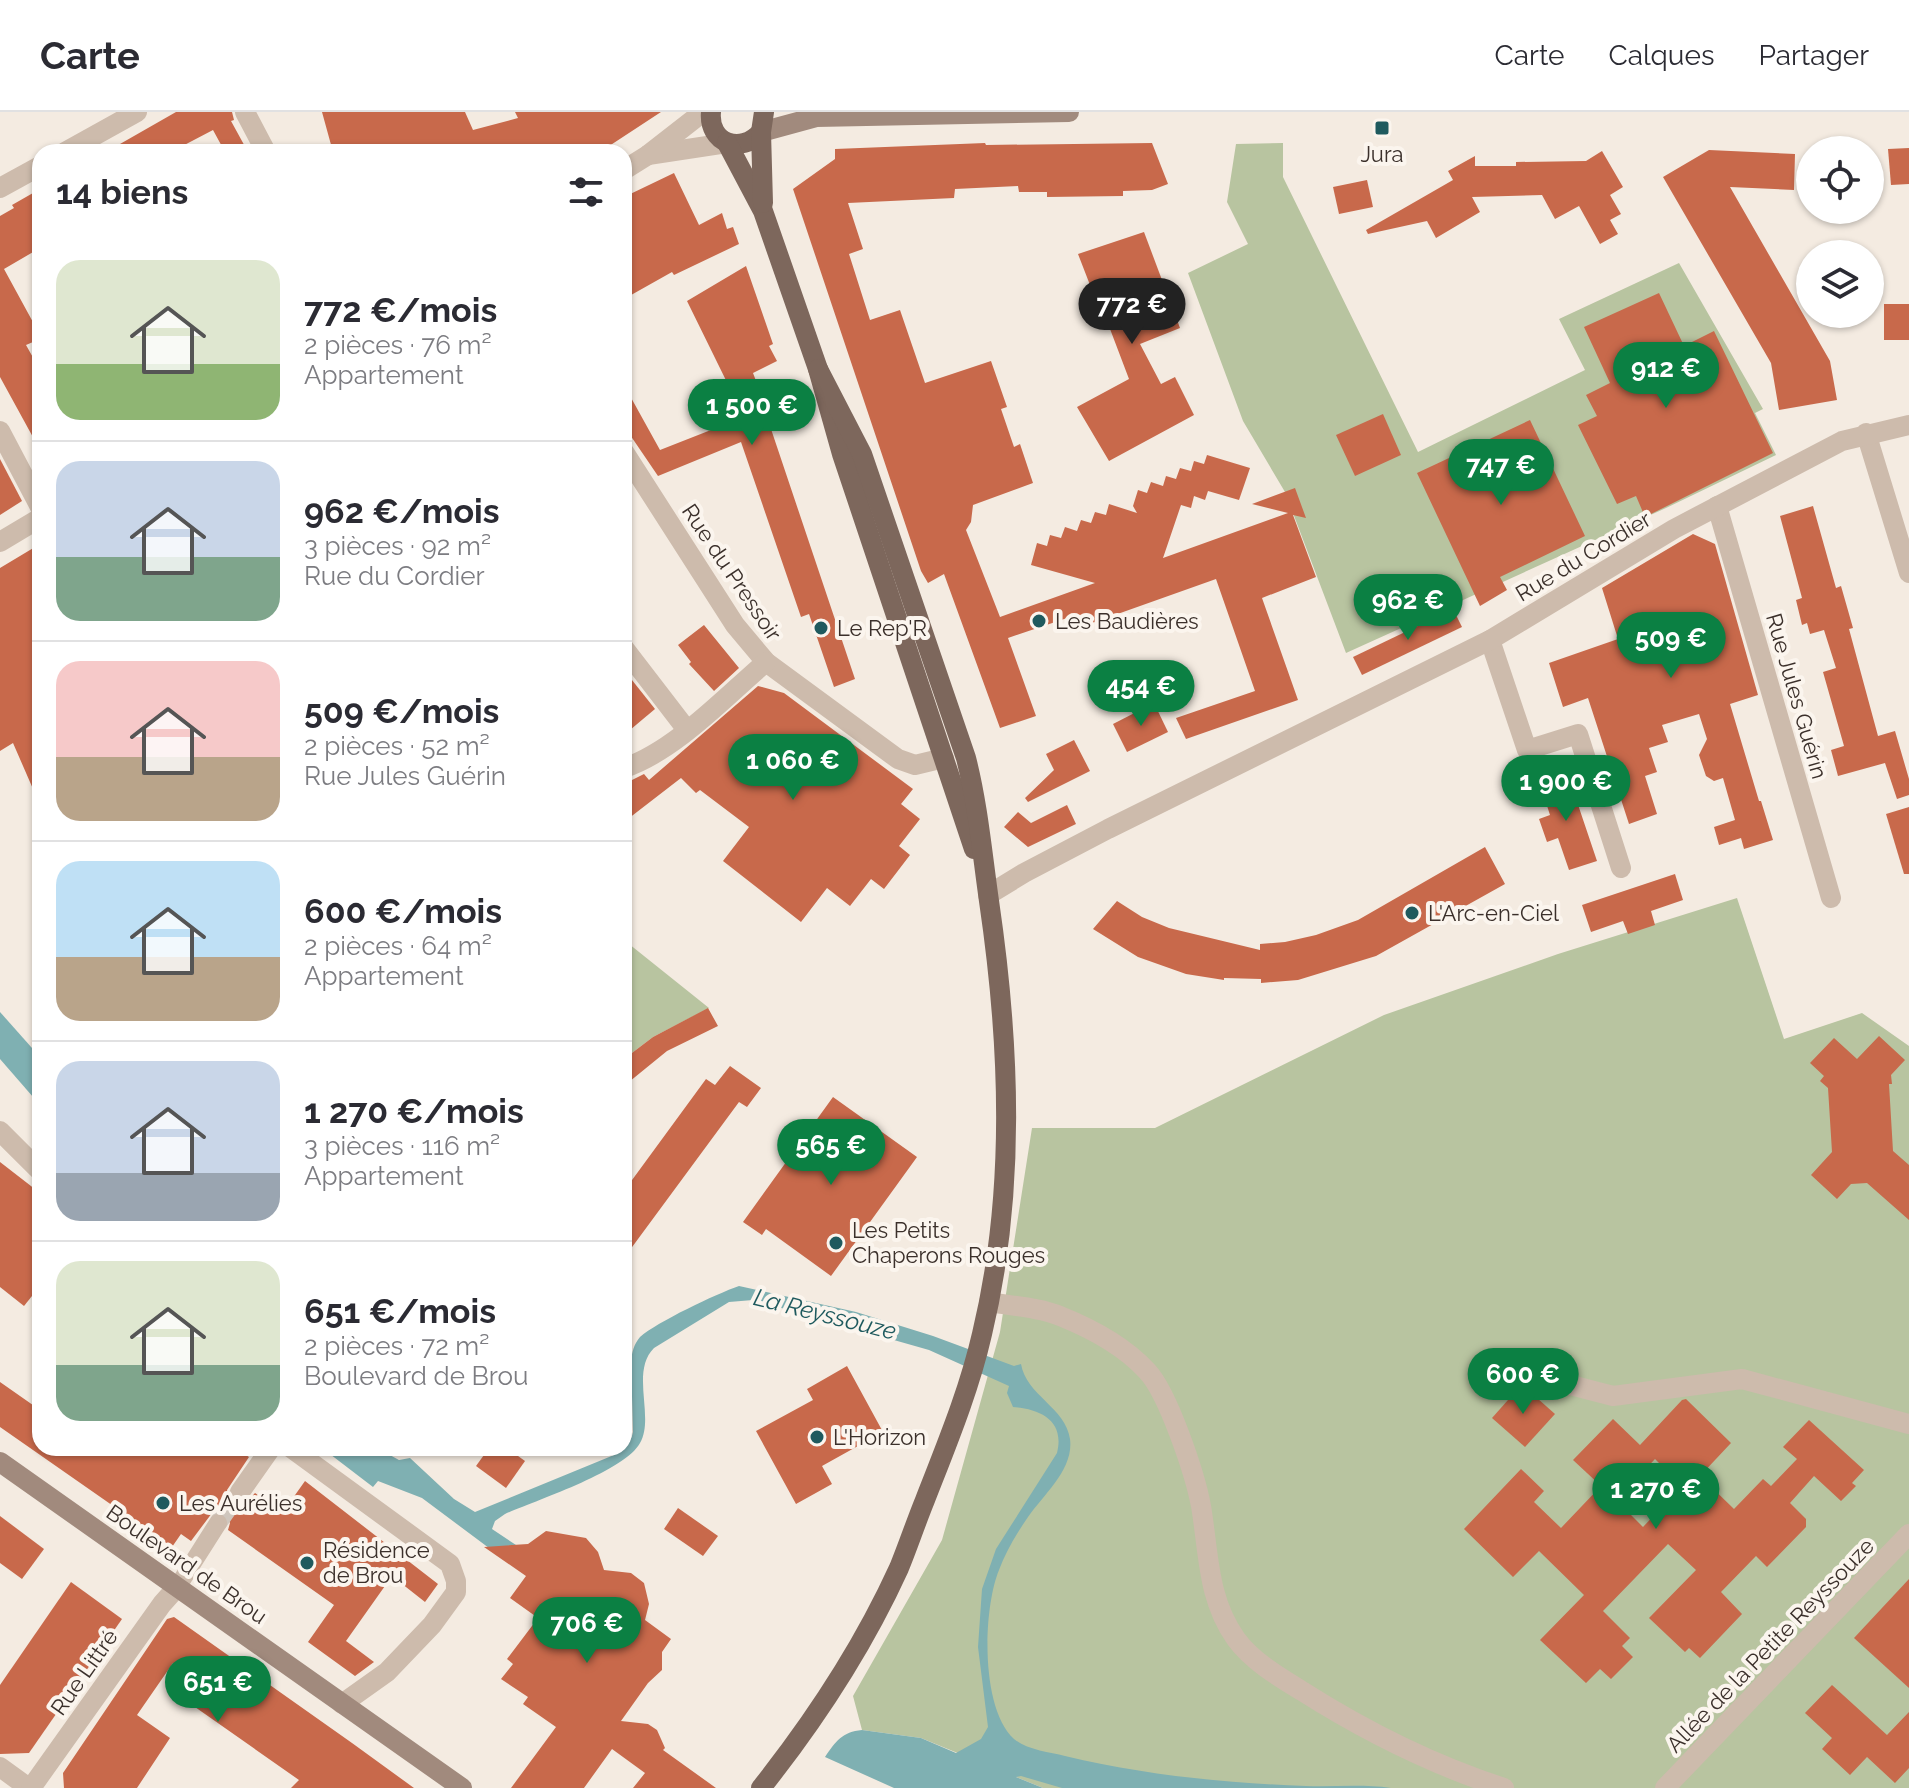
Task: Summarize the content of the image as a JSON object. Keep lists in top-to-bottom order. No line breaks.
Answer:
{"streets":{"main road":["Boulevard de Brou"],"street":["Rue du Cordier","Rue du Pressoir","Rue Jules Guérin","Allée de la Petite Reyssouze","Rue Littré"]},"crossings":[["Rue du Cordier","Rue Jules Guérin"],["Boulevard de Brou","Rue Littré"]],"water":["La Reyssouze"],"places":{"transit":["Jura"],"other":["Les Baudières","Le Rep'R","L'Arc-en-Ciel","Les Petits Chaperons Rouges","L'Horizon","Les Aurélies","Résidence de Brou"]},"page":{"header":"Carte","nav":["Carte","Calques","Partager"],"heading":"14 biens","list":[{"name":"772 €/mois","note":"2 pièces · 76 m² · Appartement"},{"name":"962 €/mois","note":"3 pièces · 92 m² · Rue du Cordier"},{"name":"509 €/mois","note":"2 pièces · 52 m² · Rue Jules Guérin"},{"name":"600 €/mois","note":"2 pièces · 64 m² · Appartement"},{"name":"1 270 €/mois","note":"3 pièces · 116 m² · Appartement"},{"name":"651 €/mois","note":"2 pièces · 72 m² · Boulevard de Brou"}],"price":["772 €","912 €","1 500 €","747 €","962 €","509 €","454 €","1 060 €","1 900 €","565 €","600 €","1 270 €","706 €","651 €"]}}
